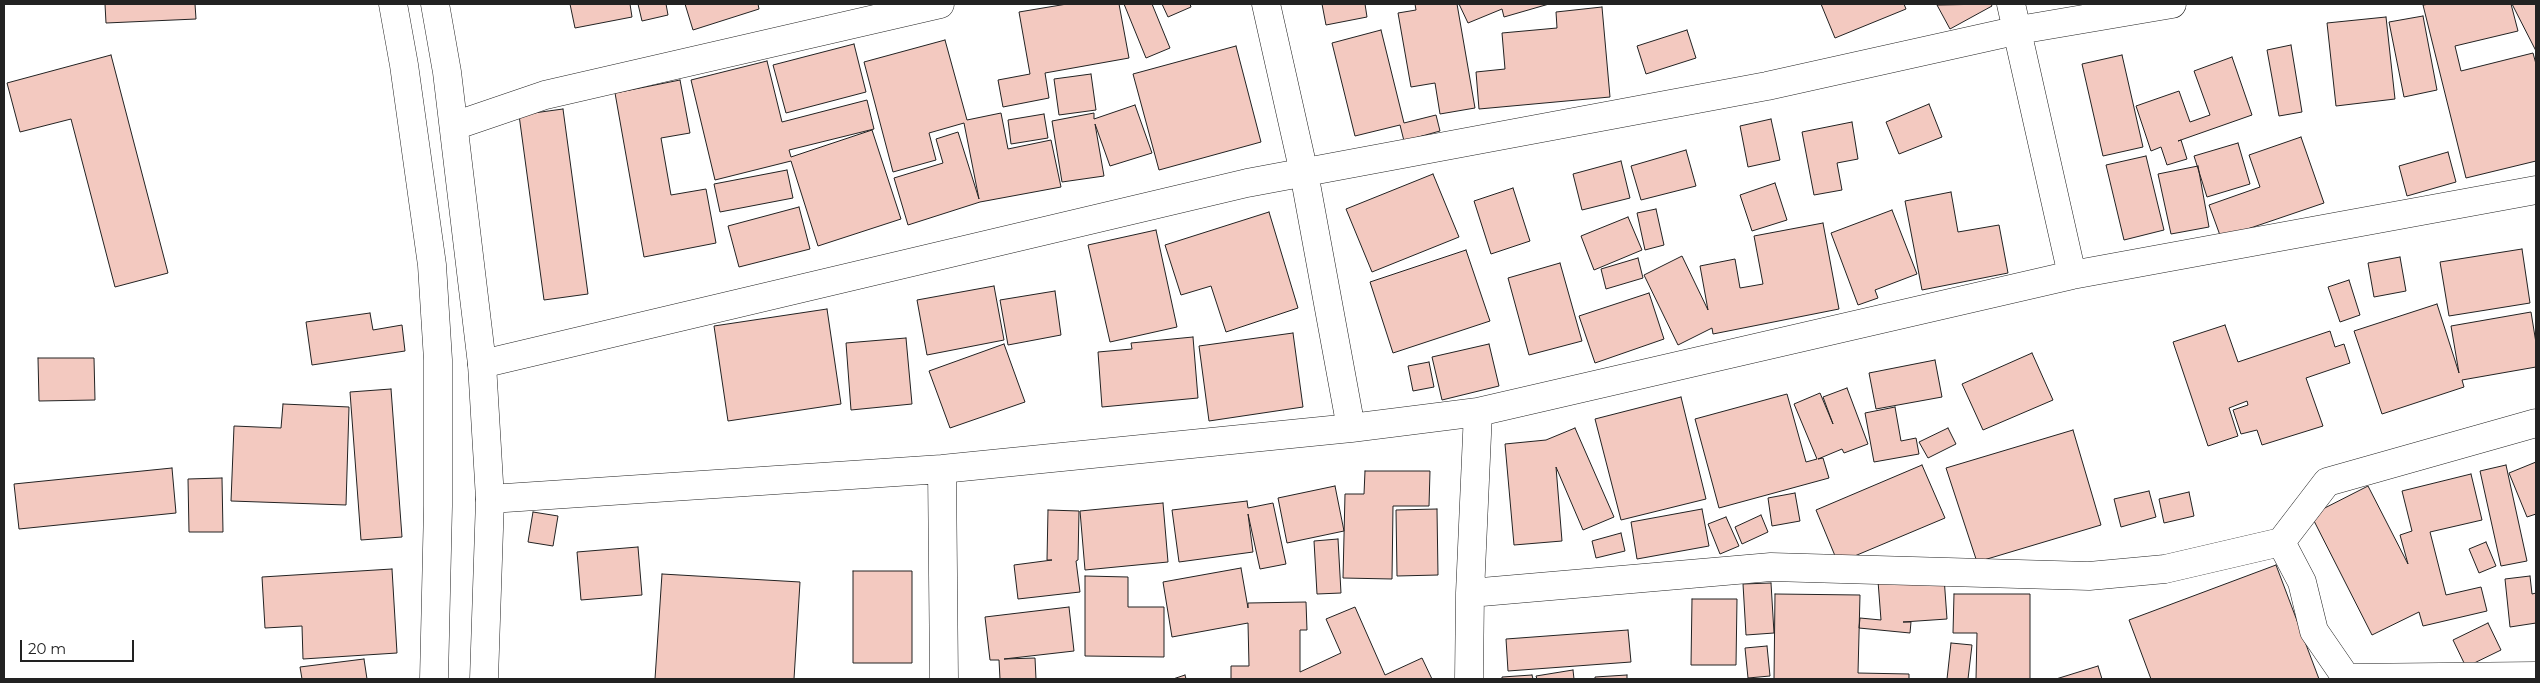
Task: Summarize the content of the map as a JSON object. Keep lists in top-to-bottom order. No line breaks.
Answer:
{"scale_bar":"20 m"}
